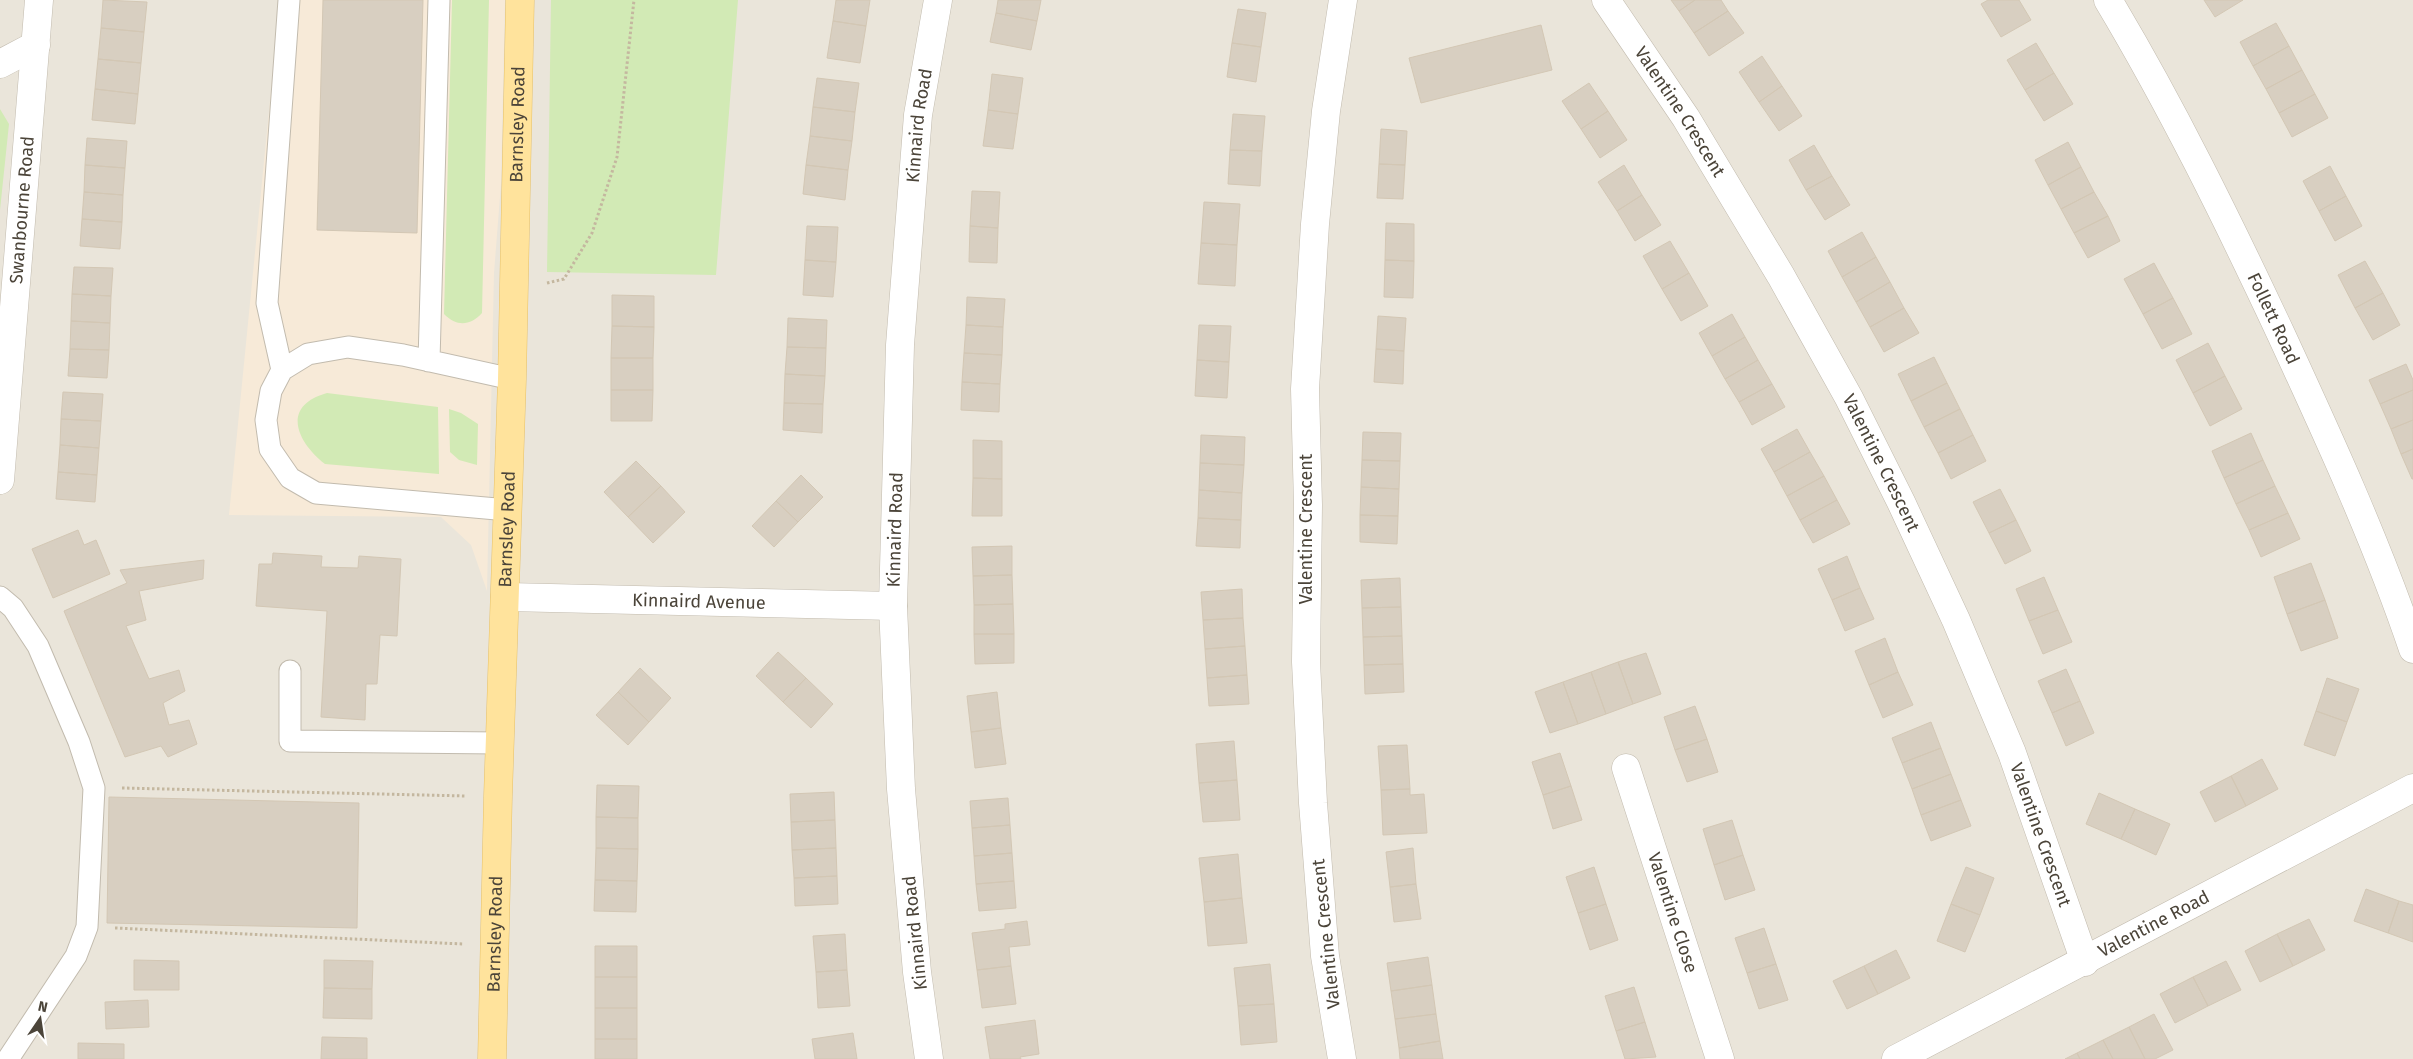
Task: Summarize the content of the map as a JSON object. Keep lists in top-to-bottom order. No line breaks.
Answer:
{"streets":{"main road":["Barnsley Road"],"street":["Valentine Crescent","Kinnaird Road","Swanbourne Road","Follett Road","Kinnaird Avenue","Valentine Close","Valentine Road"]},"crossings":[["Valentine Crescent","Valentine Road"],["Barnsley Road","Kinnaird Avenue"],["Kinnaird Road","Kinnaird Avenue"]],"north":"top"}
